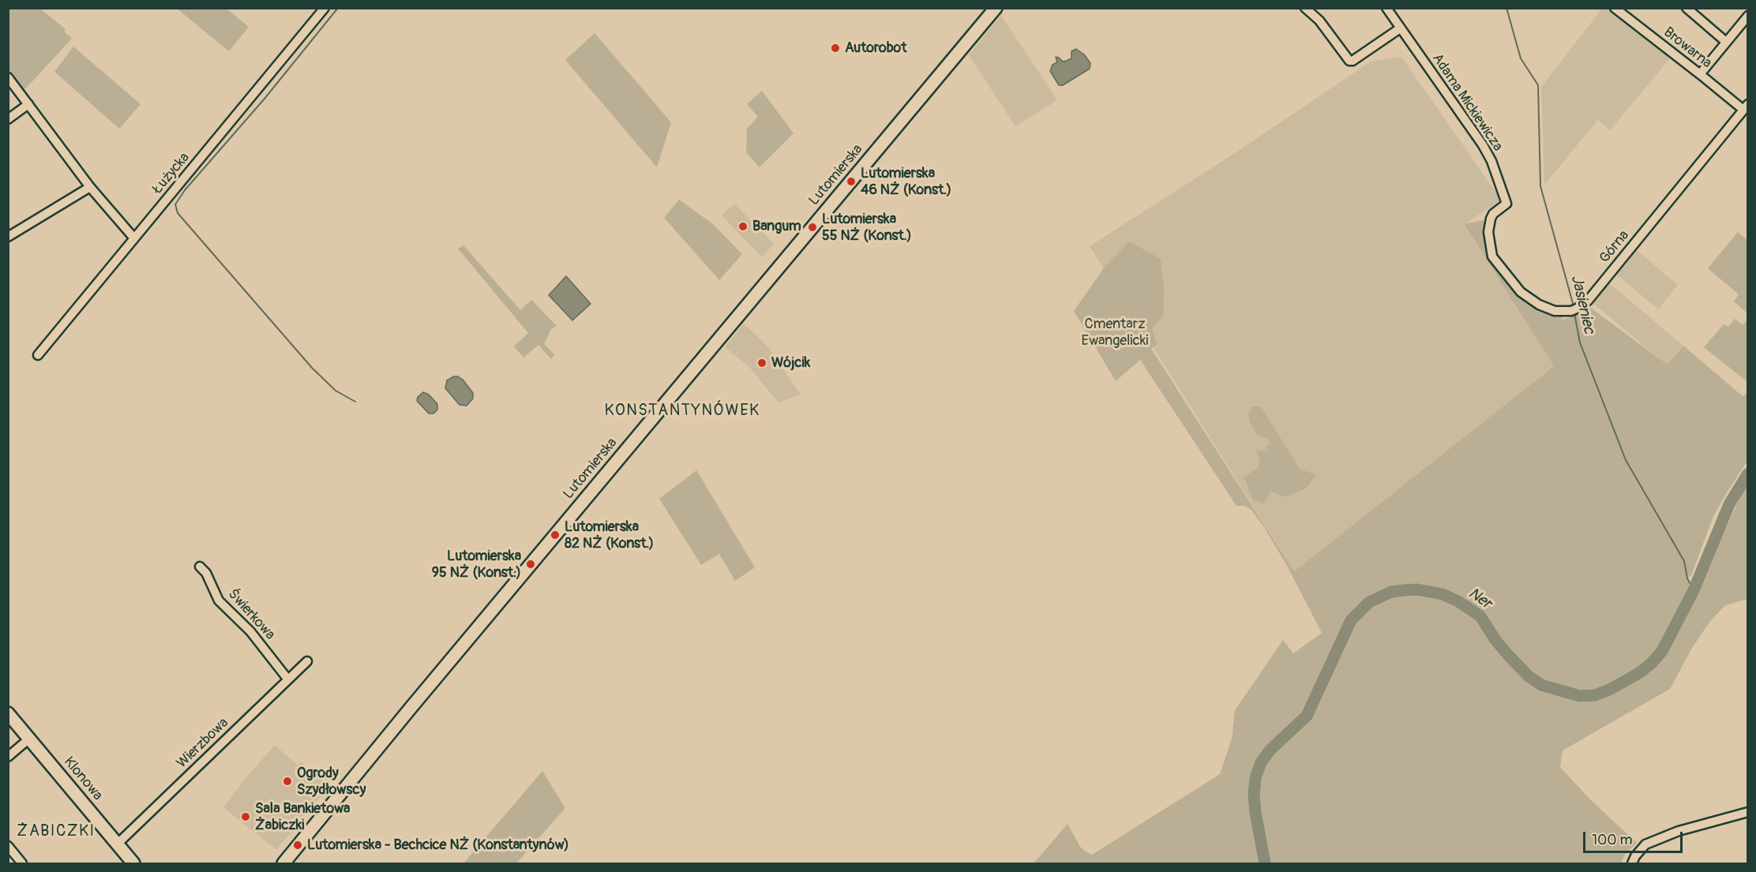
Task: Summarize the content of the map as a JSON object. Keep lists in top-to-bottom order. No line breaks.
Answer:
{"streets":{"main road":["Lutomierska","Klonowa"],"street":["Browarna","Adama Mickiewicza","Łużycka","Górna","Świerkowa","Wierzbowa"]},"crossings":[["Browarna","Górna"],["Adama Mickiewicza","Górna"],["Świerkowa","Wierzbowa"],["Wierzbowa","Klonowa"]],"districts":["KONSTANTYNÓWEK","ŻABICZKI"],"water":["Jasieniec","Ner"],"parks":["Cmentarz Ewangelicki"],"places":["Autorobot","Lutomierska 46 NŻ (Konst.)","Bangum","Lutomierska 55 NŻ (Konst.)","Wójcik","Lutomierska 82 NŻ (Konst.)","Lutomierska 95 NŻ (Konst.)","Ogrody Szydłowscy","Sala Bankietowa Żabiczki","Lutomierska - Bechcice NŻ (Konstantynów)"],"scale_bar":"100 m"}
